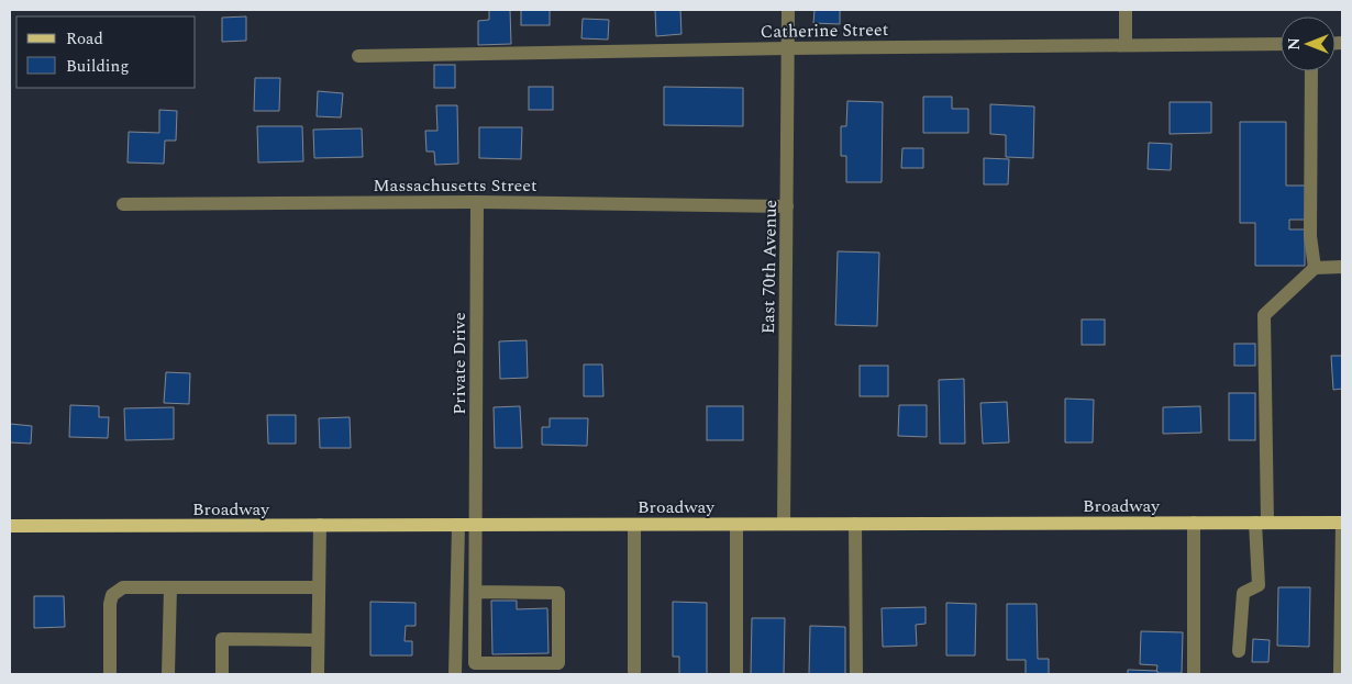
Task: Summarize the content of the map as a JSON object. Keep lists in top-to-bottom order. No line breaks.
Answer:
{"streets":{"main road":["Broadway"],"street":["Catherine Street","Massachusetts Street","East 70th Avenue","Private Drive"]},"crossings":[["Catherine Street","East 70th Avenue"],["Massachusetts Street","East 70th Avenue"],["Massachusetts Street","Private Drive"],["East 70th Avenue","Broadway"],["Private Drive","Broadway"]],"legend":["Road","Building"],"north":"left"}
